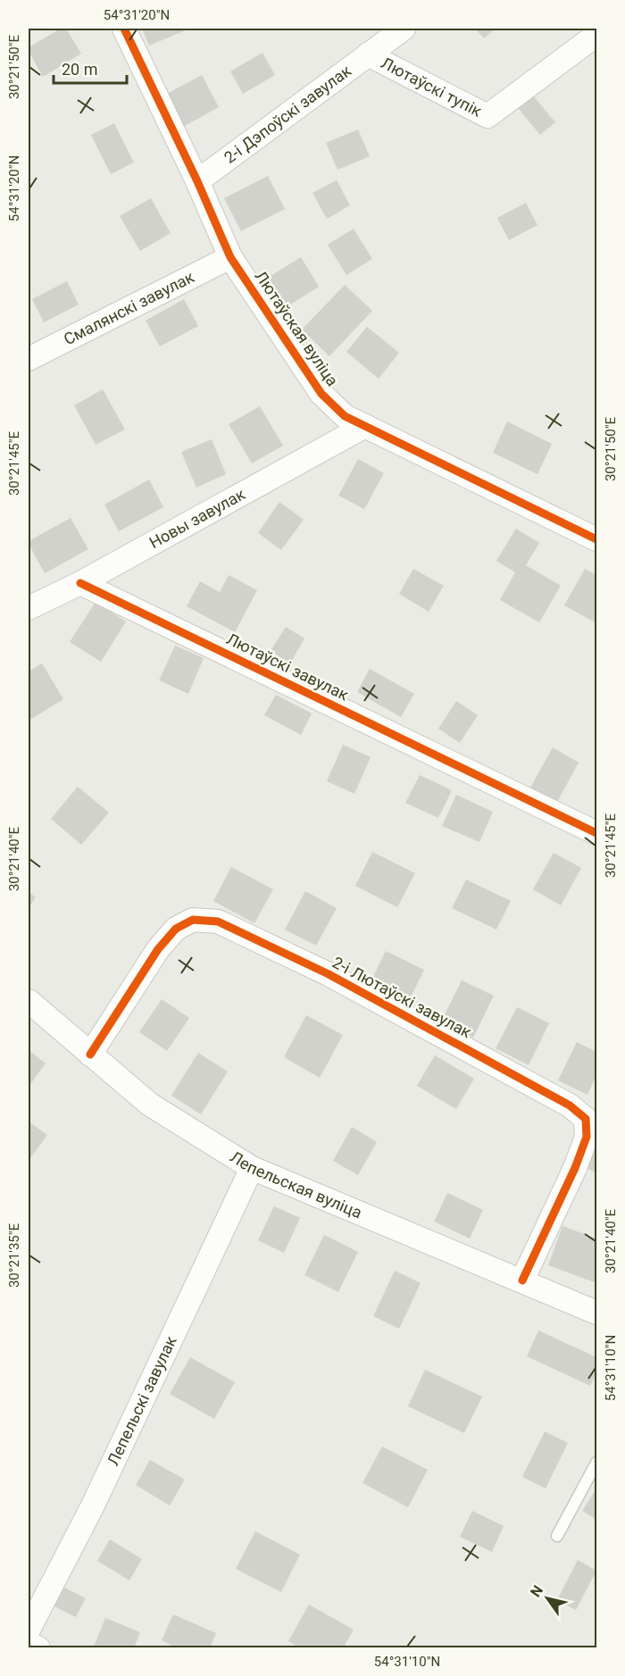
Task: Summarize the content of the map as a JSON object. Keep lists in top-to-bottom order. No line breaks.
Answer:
{"streets":{"street":["Лютаўскі тупік","2-і Дэпоўскі завулак","Смалянскі завулак","Лютаўская вуліца","Новы завулак","Лютаўскі завулак","2-і Лютаўскі завулак","Лепельская вуліца","Лепельскі завулак"]},"crossings":[["Лютаўскі тупік","2-і Дэпоўскі завулак"],["2-і Дэпоўскі завулак","Лютаўская вуліца"],["Смалянскі завулак","Лютаўская вуліца"],["Лютаўская вуліца","Новы завулак"],["Новы завулак","Лютаўскі завулак"],["2-і Лютаўскі завулак","Лепельская вуліца"],["Лепельская вуліца","Лепельскі завулак"]],"scale_bar":"20 m","north":"top left","coordinates":["54°31'20\"N","30°21'50\"E","30°21'45\"E","30°21'40\"E","30°21'35\"E","54°31'10\"N"]}
